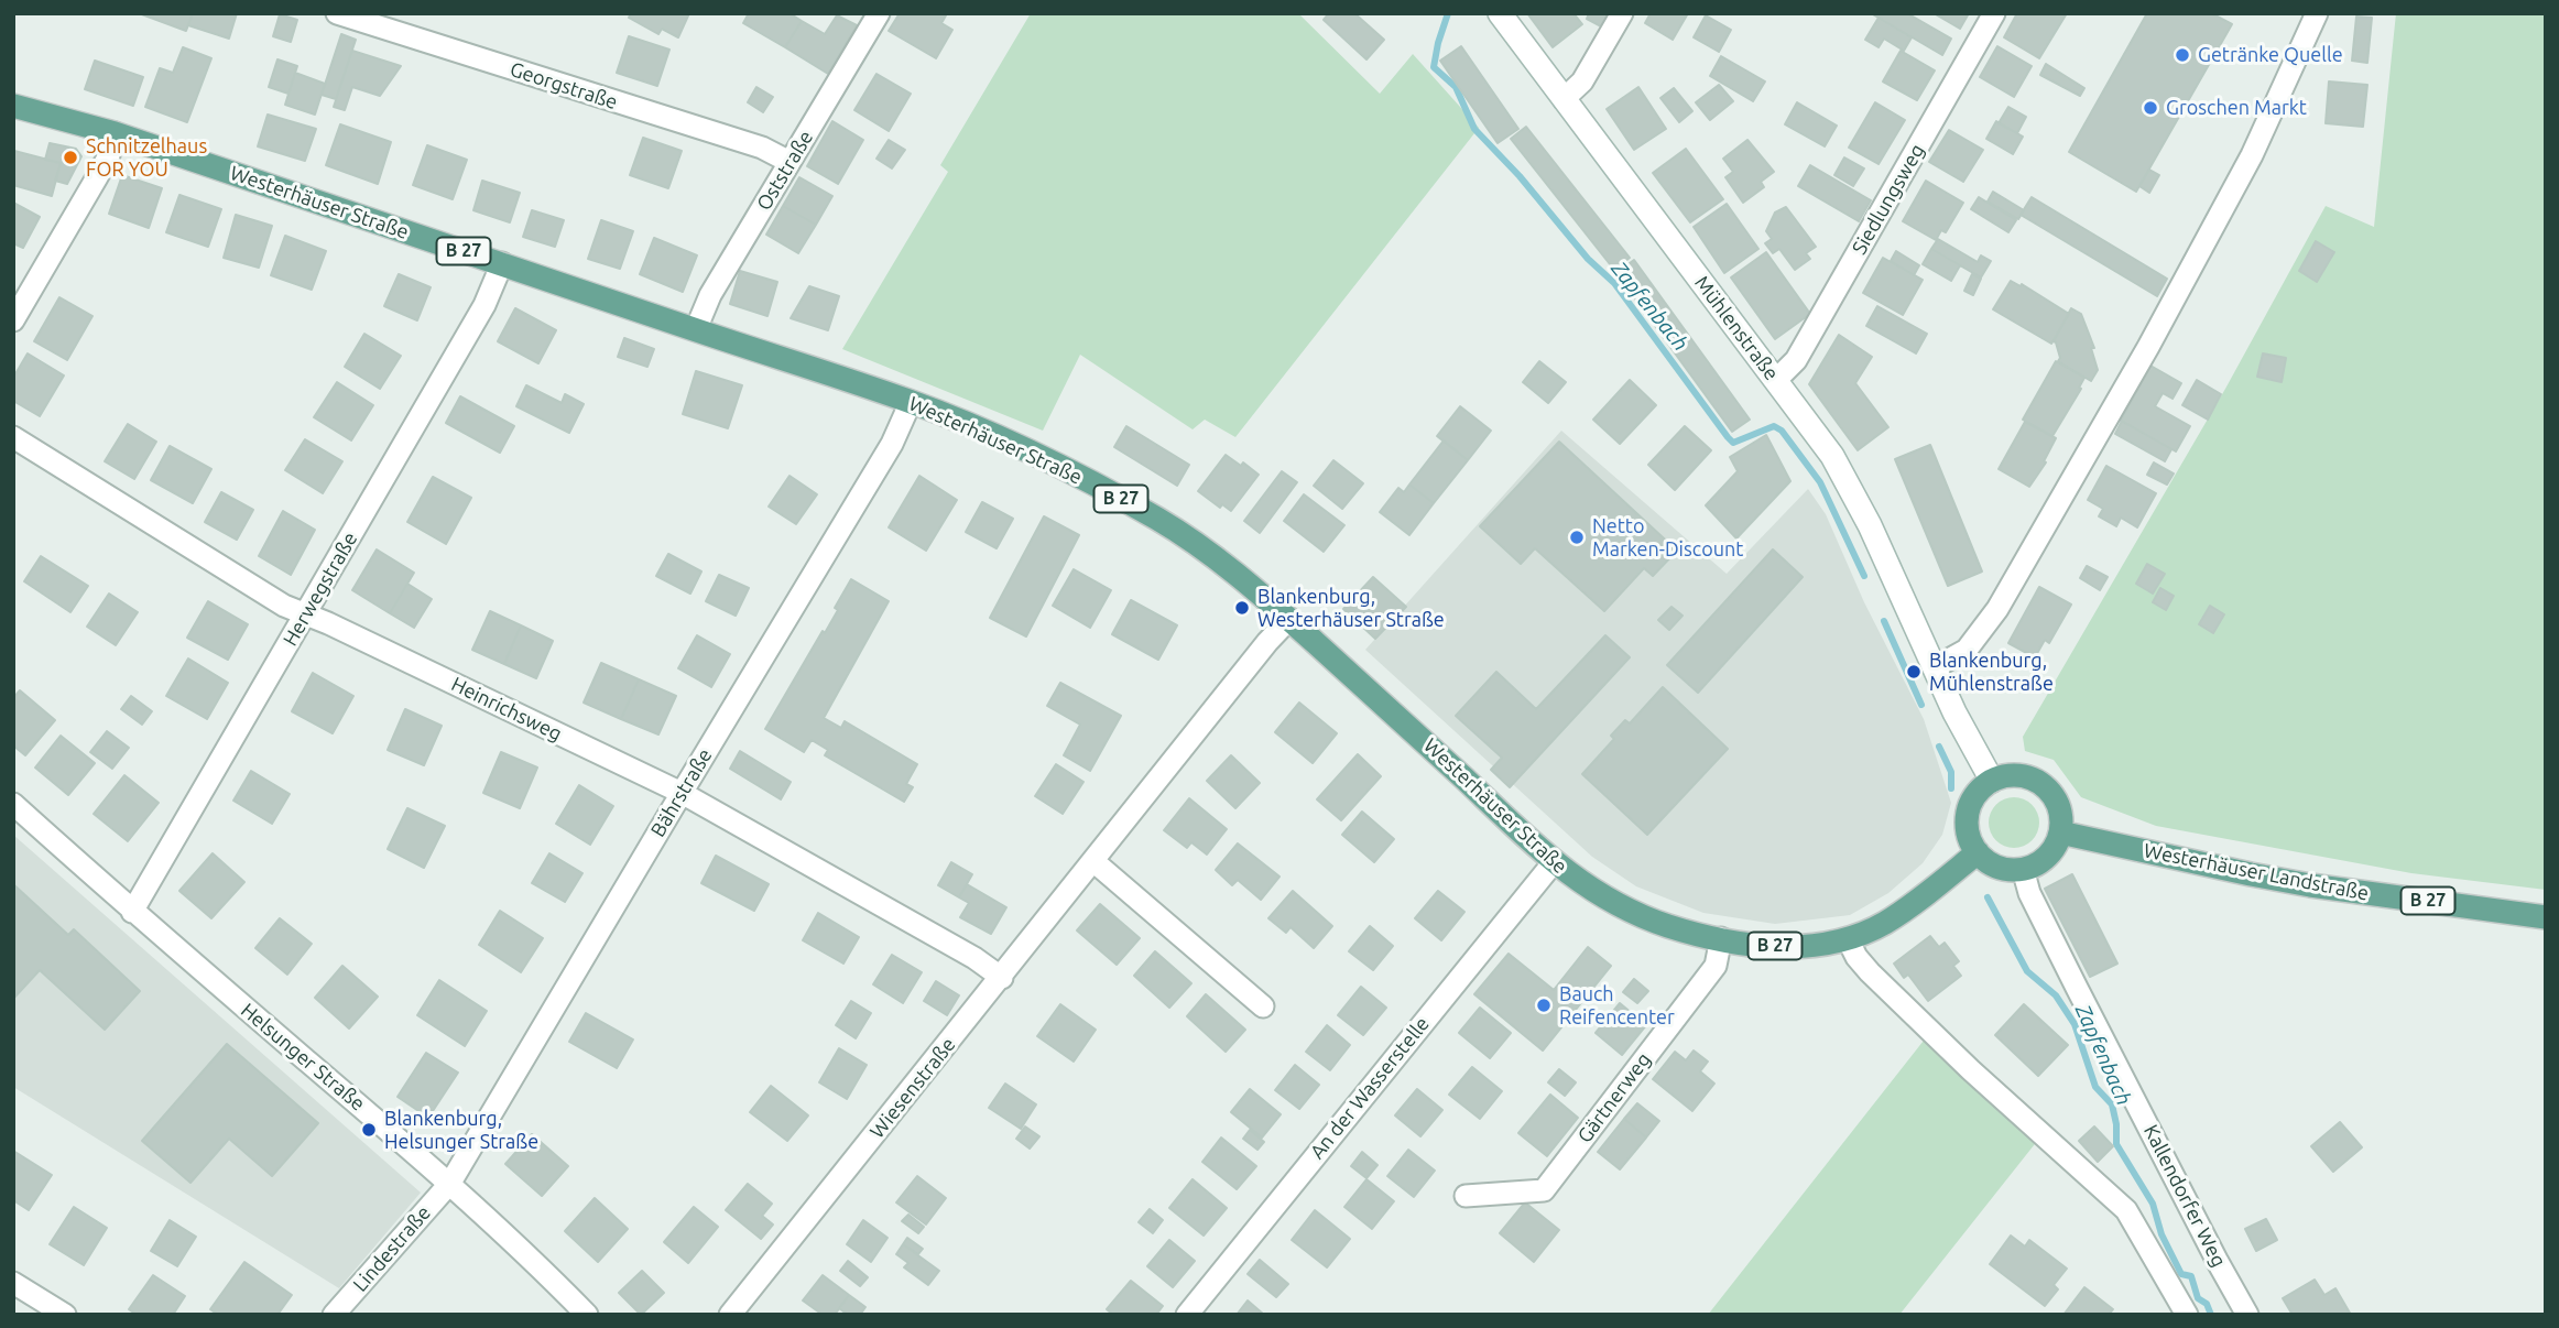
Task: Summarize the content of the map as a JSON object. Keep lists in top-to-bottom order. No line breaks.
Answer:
{"streets":{"main road":["Westerhäuser Straße","B 27","Westerhäuser Landstraße"],"street":["Georgstraße","Oststraße","Siedlungsweg","Mühlenstraße","Herwegstraße","Heinrichsweg","Bährstraße","Helsunger Straße","Wiesenstraße","An der Wasserstelle","Gärtnerweg","Kallendorfer Weg","Lindestraße"]},"crossings":[["Georgstraße","Oststraße"],["Oststraße","Westerhäuser Straße"],["Siedlungsweg","Mühlenstraße"],["Westerhäuser Straße","Mühlenstraße"],["Westerhäuser Straße","Herwegstraße"],["Westerhäuser Straße","Bährstraße"],["Westerhäuser Straße","Westerhäuser Landstraße"],["Westerhäuser Straße","Wiesenstraße"],["Westerhäuser Straße","An der Wasserstelle"],["Westerhäuser Straße","Gärtnerweg"],["Westerhäuser Straße","Kallendorfer Weg"],["Mühlenstraße","Westerhäuser Landstraße"],["Mühlenstraße","Kallendorfer Weg"],["Herwegstraße","Heinrichsweg"],["Herwegstraße","Helsunger Straße"],["Heinrichsweg","Bährstraße"],["Heinrichsweg","Wiesenstraße"],["Bährstraße","Helsunger Straße"],["Bährstraße","Lindestraße"],["Westerhäuser Landstraße","Kallendorfer Weg"],["Helsunger Straße","Lindestraße"]],"water":["Zapfenbach"],"places":["Getränke Quelle","Groschen Markt","Schnitzelhaus FOR YOU","Netto Marken-Discount","Blankenburg, Westerhäuser Straße","Blankenburg, Mühlenstraße","Bauch Reifencenter","Blankenburg, Helsunger Straße"]}
